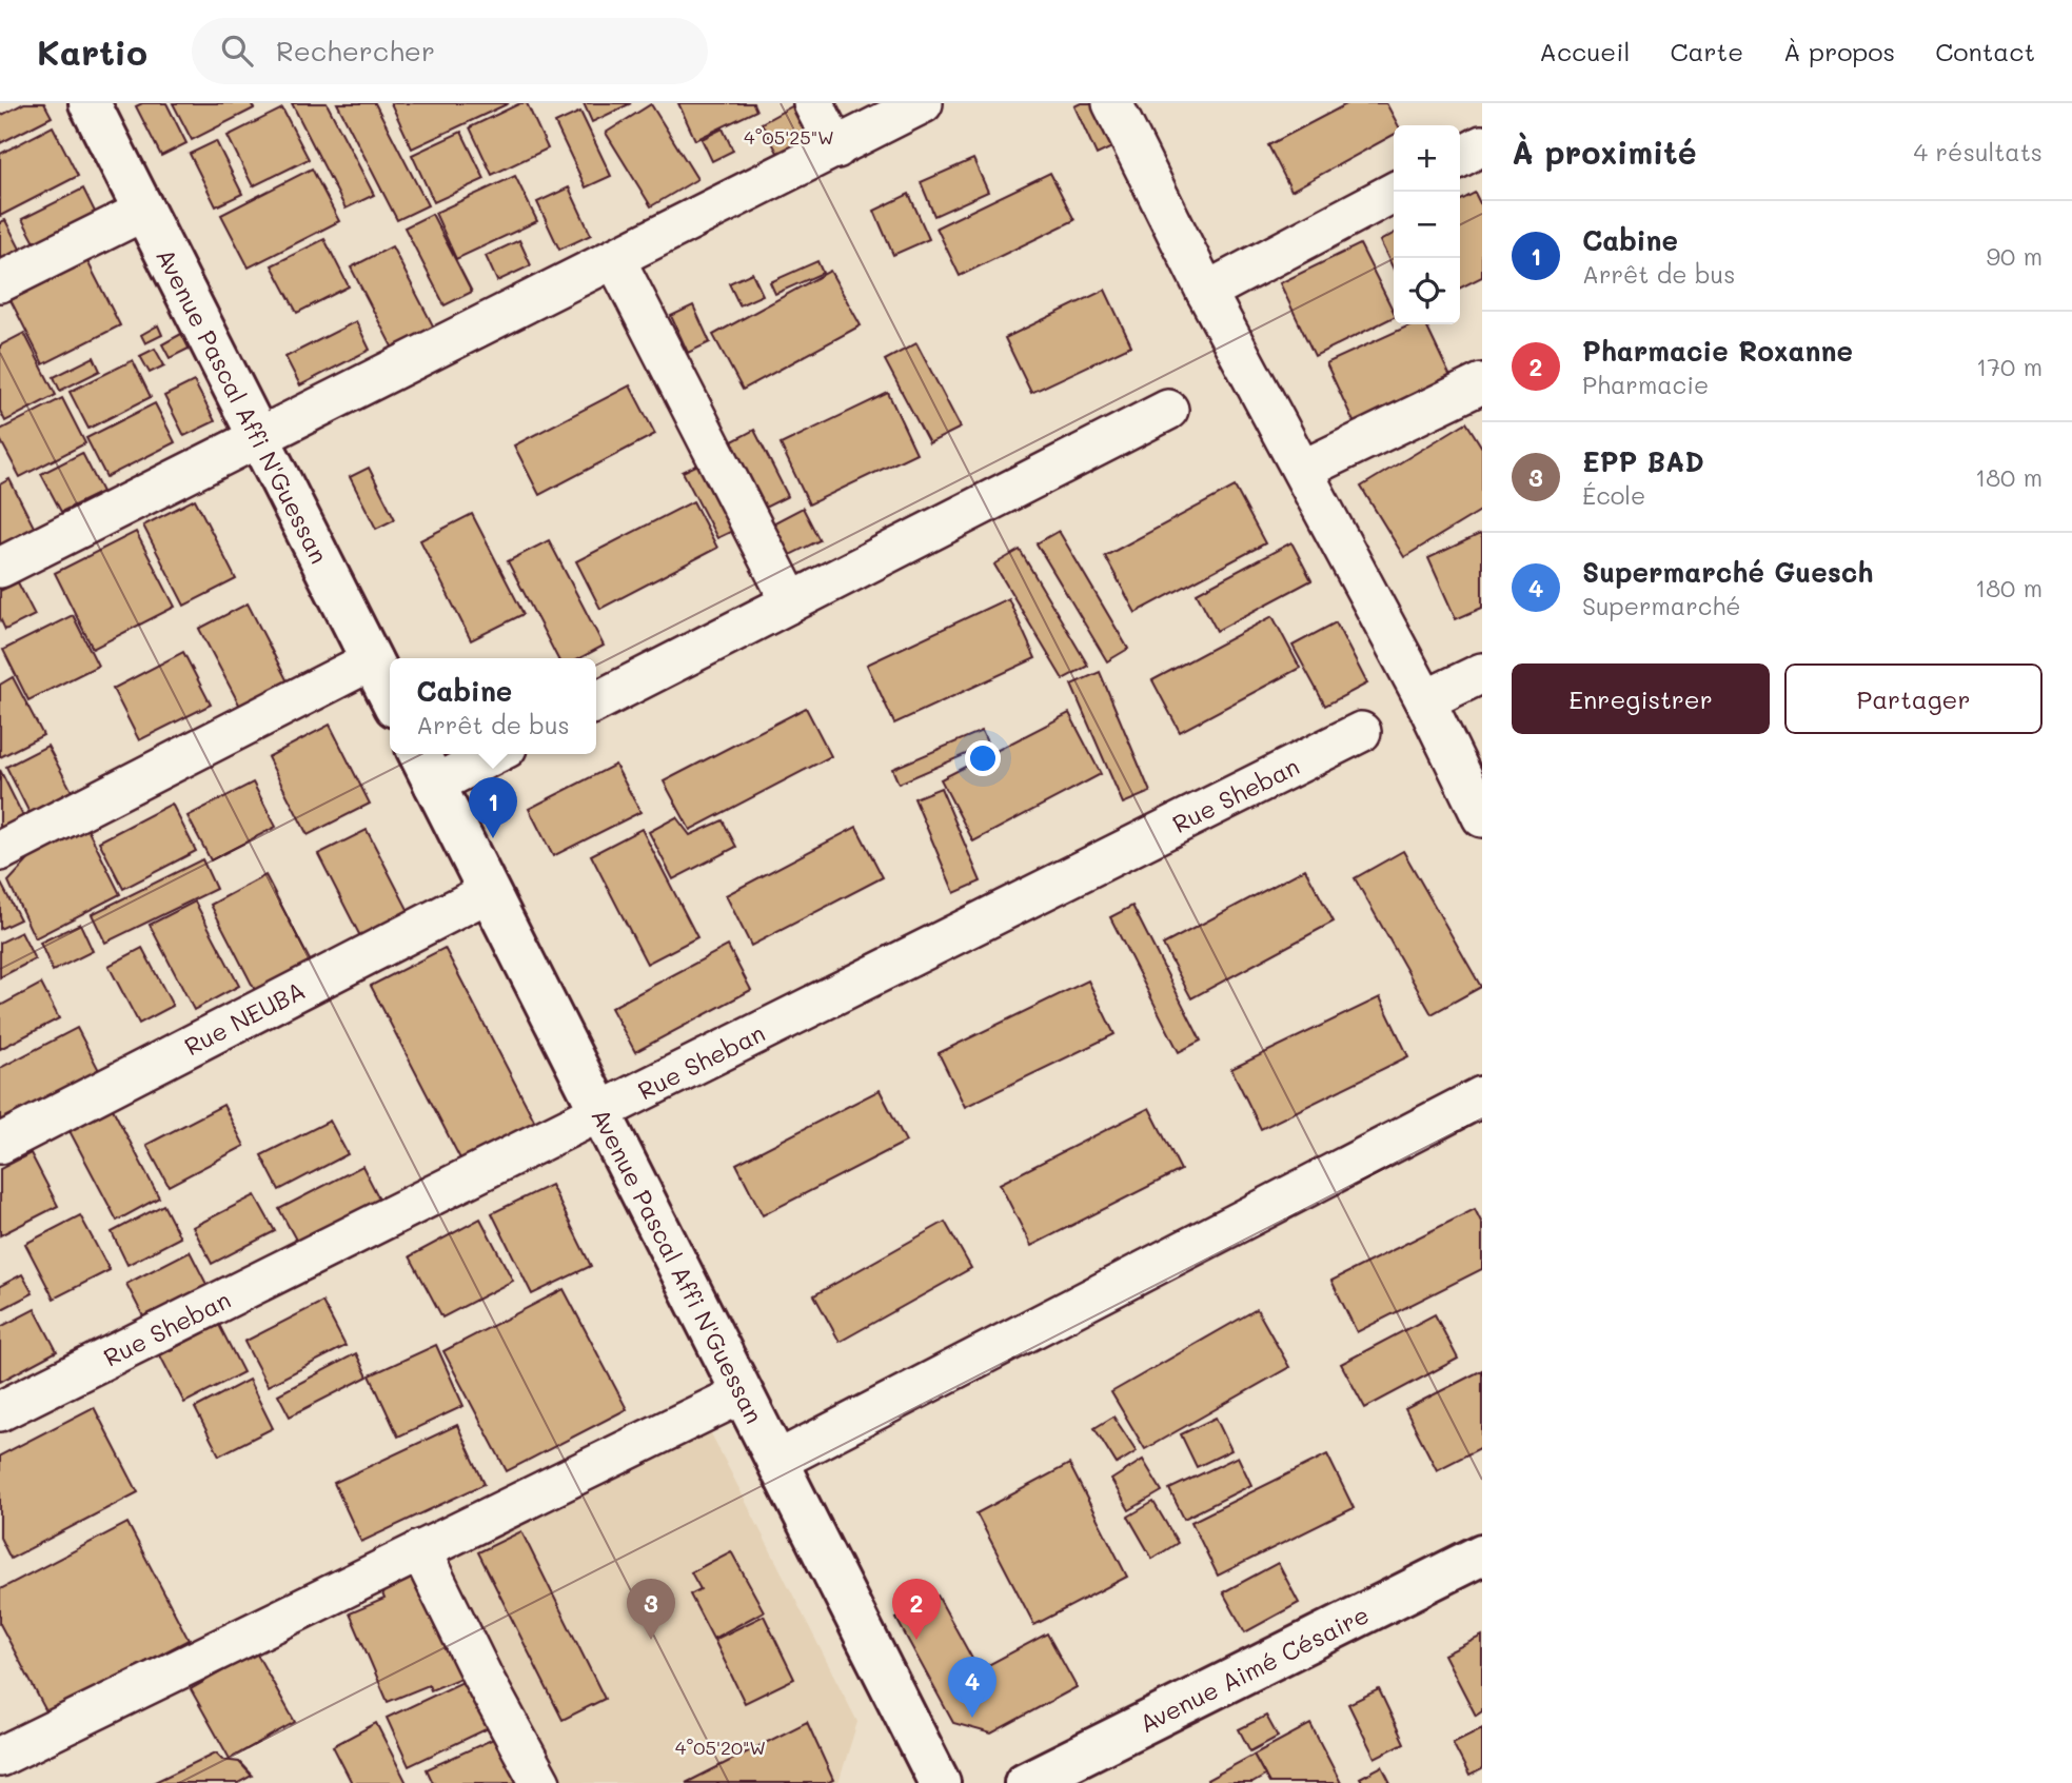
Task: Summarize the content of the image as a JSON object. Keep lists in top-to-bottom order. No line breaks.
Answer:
{"streets":{"street":["Avenue Pascal Affi N'Guessan","Rue Sheban","Rue NEUBA","Avenue Aimé Césaire"]},"crossings":[["Avenue Pascal Affi N'Guessan","Rue Sheban"],["Avenue Pascal Affi N'Guessan","Rue NEUBA"]],"page":{"header":"Kartio","search":"Rechercher","nav":["Accueil","Carte","À propos","Contact"],"heading":["À proximité","4 résultats"],"map_buttons":["+","−"],"list":[{"mark":"1","name":"Cabine","note":"Arrêt de bus","value":"90 m"},{"mark":"2","name":"Pharmacie Roxanne","note":"Pharmacie","value":"170 m"},{"mark":"3","name":"EPP BAD","note":"École","value":"180 m"},{"mark":"4","name":"Supermarché Guesch","note":"Supermarché","value":"180 m"}],"buttons":["Enregistrer","Partager"],"popup":["Cabine","Arrêt de bus"],"pins":["1","2","3","4"]},"coordinates":["4°05'25\"W","4°05'20\"W"]}
